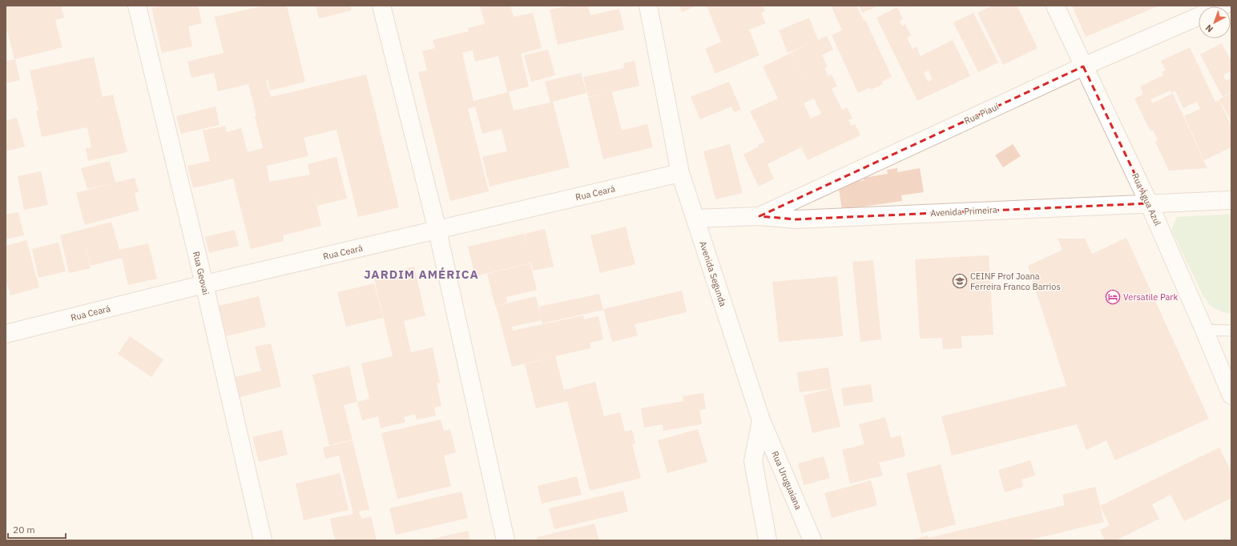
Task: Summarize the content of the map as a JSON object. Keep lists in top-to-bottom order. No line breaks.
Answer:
{"streets":{"street":["Rua Piauí","Rua Ceará","Rua Água Azul","Avenida Primeira","Rua Geovai","Avenida Segunda","Rua Uruguaiana"]},"crossings":[["Rua Piauí","Rua Água Azul"],["Rua Piauí","Avenida Primeira"],["Rua Ceará","Rua Geovai"],["Rua Ceará","Avenida Segunda"],["Rua Água Azul","Avenida Primeira"],["Avenida Primeira","Avenida Segunda"],["Avenida Segunda","Rua Uruguaiana"]],"districts":["JARDIM AMÉRICA"],"places":{"school or university":["CEINF Prof Joana Ferreira Franco Barrios"],"hotel":["Versatile Park"]},"scale_bar":"20 m","north":"bottom left"}
